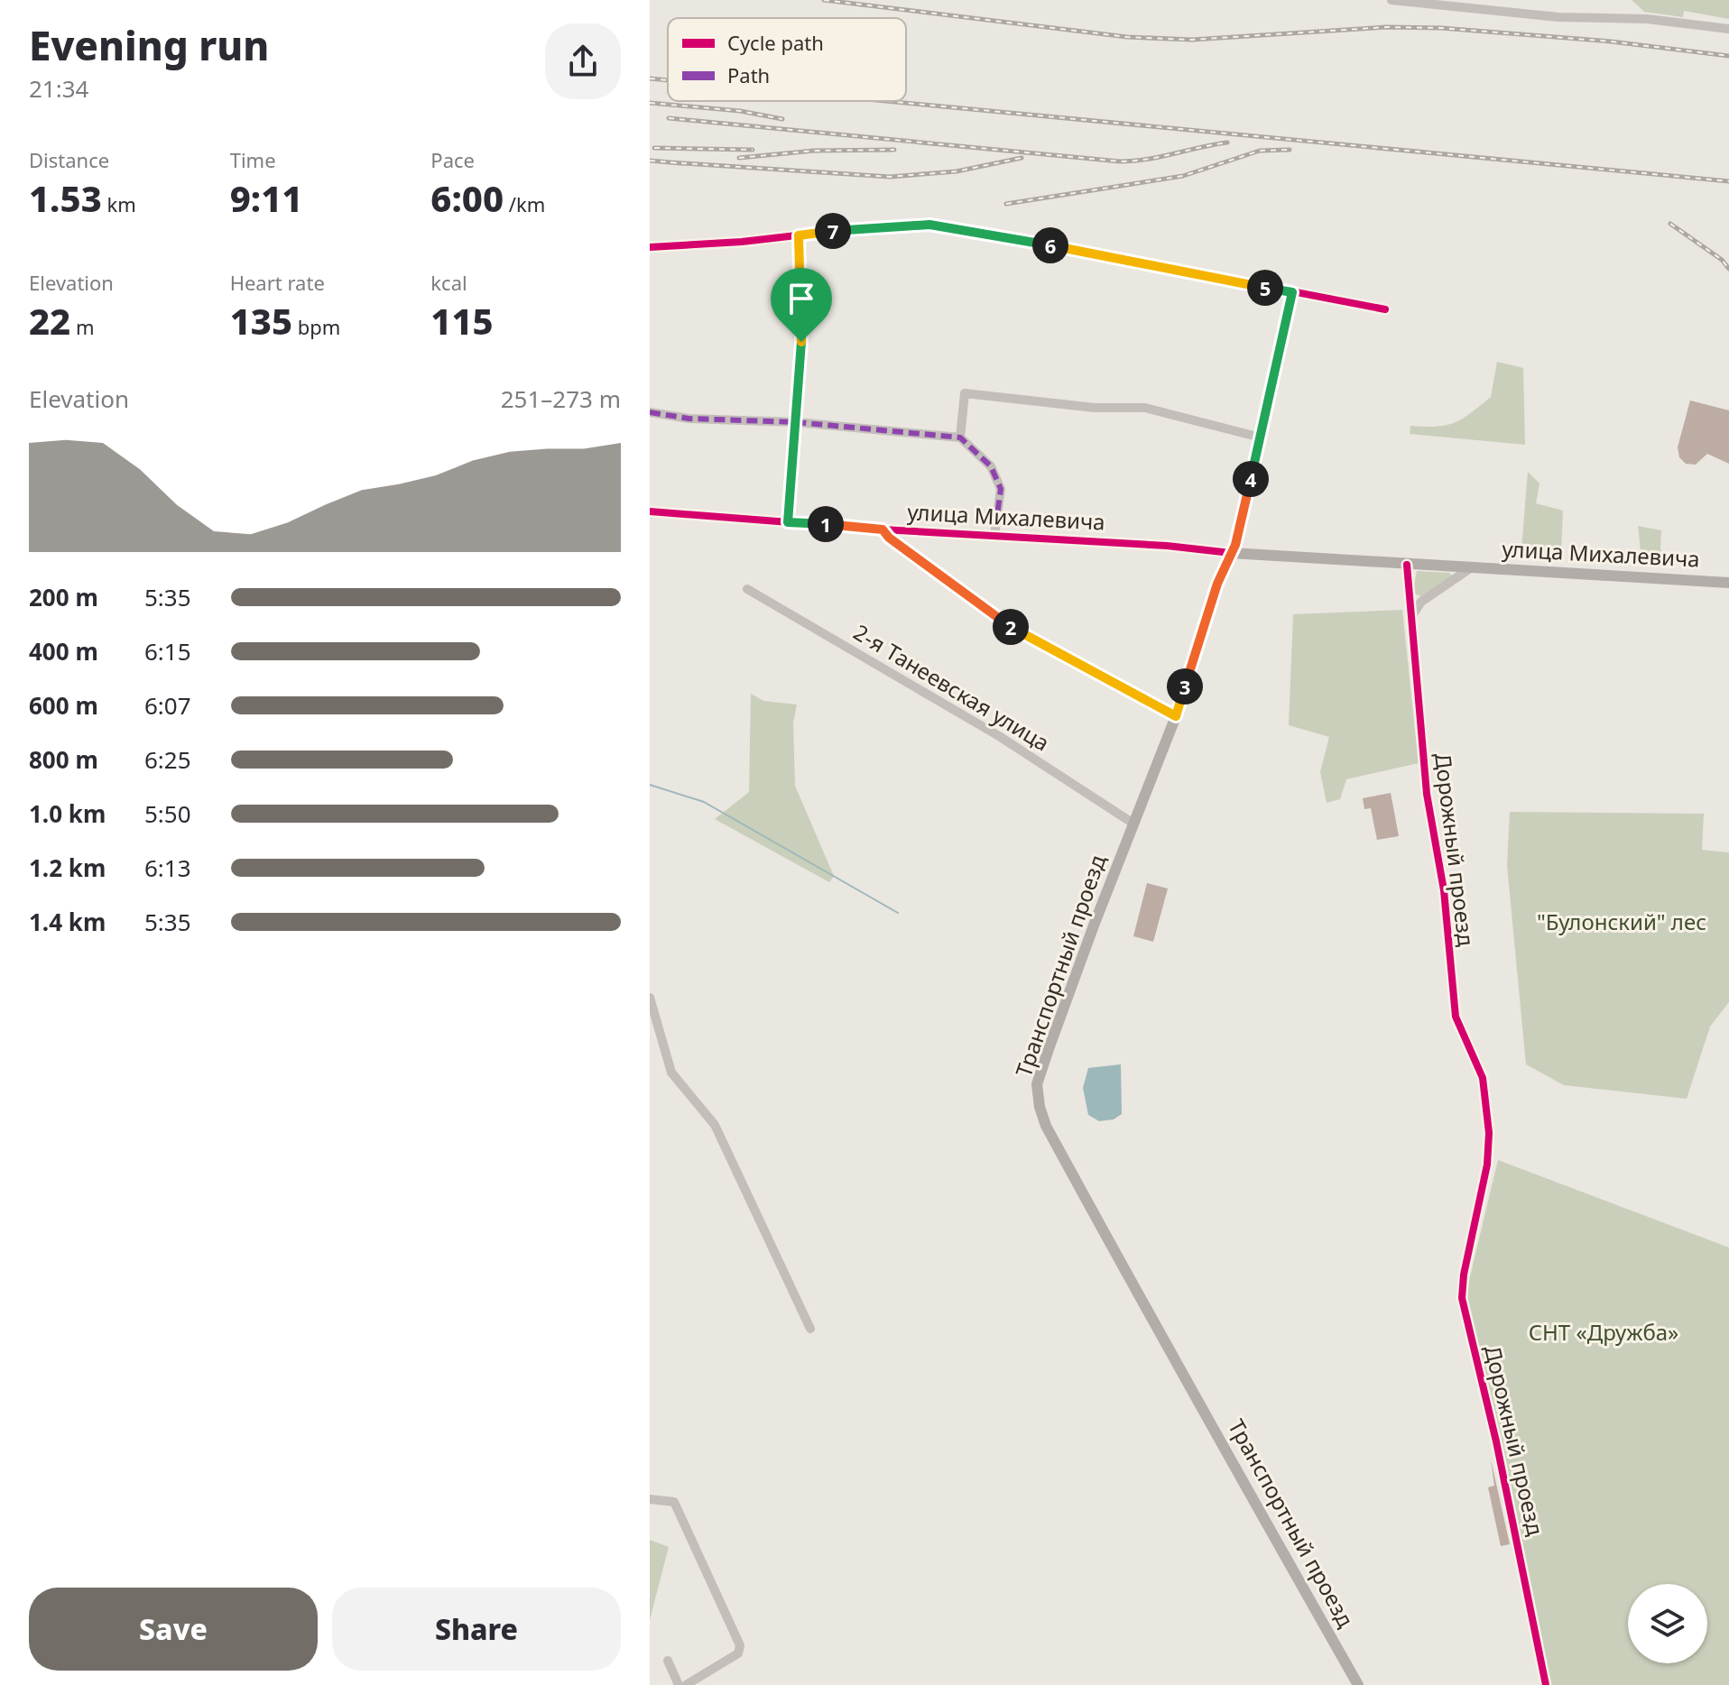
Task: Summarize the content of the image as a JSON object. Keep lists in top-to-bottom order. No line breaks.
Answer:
{"streets":{"main road":["улица Михалевича","Транспортный проезд"],"street":["2-я Танеевская улица","Дорожный проезд"]},"crossings":[["улица Михалевича","Дорожный проезд"],["улица Михалевича","Транспортный проезд"],["2-я Танеевская улица","Транспортный проезд"]],"parks":["\"Булонский\" лес","СНТ «Дружба»"],"legend":["Cycle path","Path"],"page":{"heading":["Evening run","21:34"],"stats":[["Distance","1.53 km"],["Time","9:11"],["Pace","6:00 /km"],["Elevation","22 m"],["Heart rate","135 bpm"],["kcal","115"]],"pins":["7","6","5","4","1","2","3"],"chart":["Elevation","251–273 m"],"list":[{"name":"200 m","note":"5:35"},{"name":"400 m","note":"6:15"},{"name":"600 m","note":"6:07"},{"name":"800 m","note":"6:25"},{"name":"1.0 km","note":"5:50"},{"name":"1.2 km","note":"6:13"},{"name":"1.4 km","note":"5:35"}],"buttons":["Save","Share"]}}
